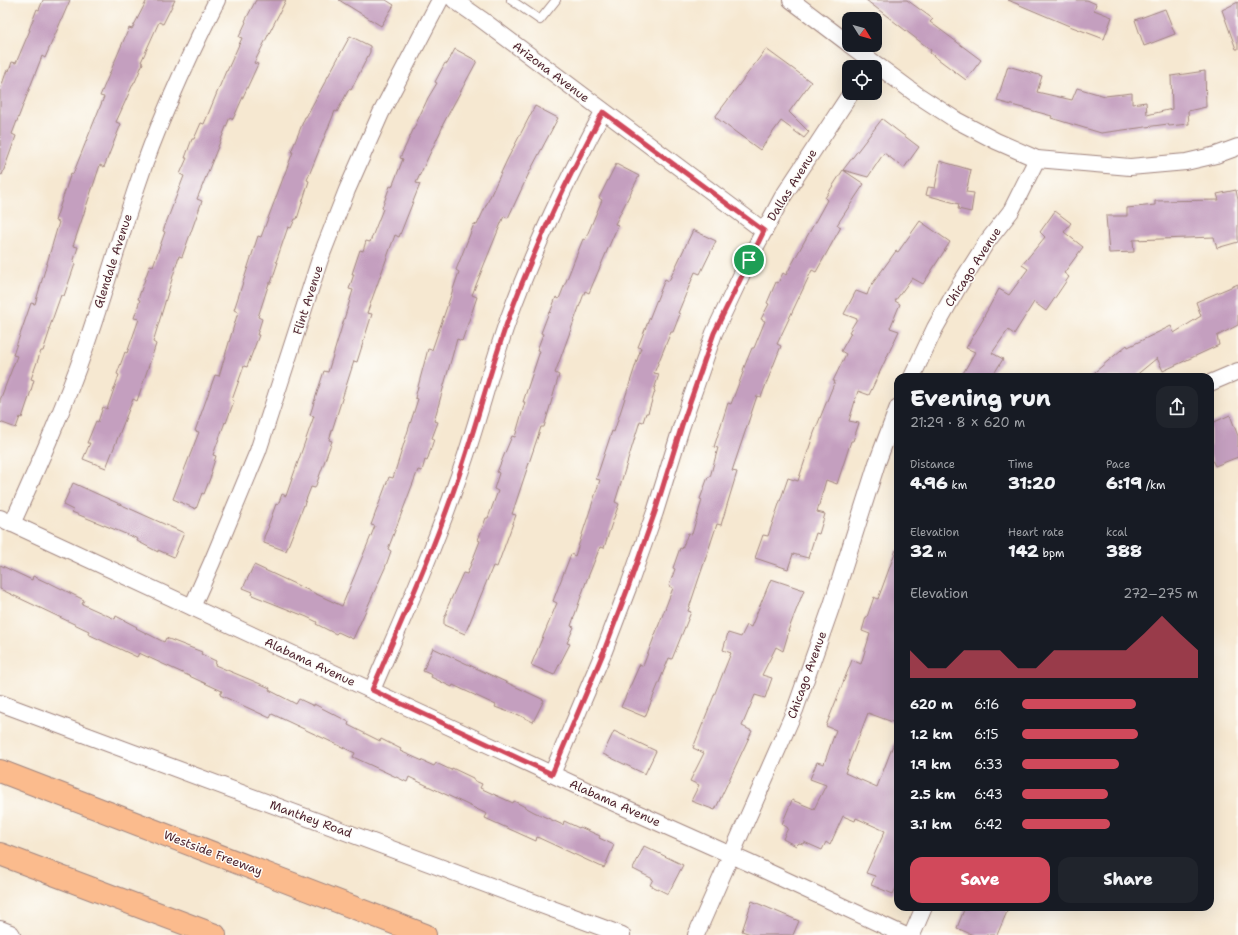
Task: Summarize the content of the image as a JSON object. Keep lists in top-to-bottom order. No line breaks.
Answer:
{"streets":{"highway":["Westside Freeway"],"street":["Arizona Avenue","Dallas Avenue","Glendale Avenue","Chicago Avenue","Flint Avenue","Alabama Avenue","Manthey Road"]},"crossings":[["Arizona Avenue","Dallas Avenue"],["Dallas Avenue","Alabama Avenue"],["Glendale Avenue","Alabama Avenue"],["Chicago Avenue","Alabama Avenue"],["Flint Avenue","Alabama Avenue"]],"north":"bottom right","page":{"heading":["Evening run","21:29 · 8 × 620 m"],"stats":[["Distance","4.96 km"],["Time","31:20"],["Pace","6:19 /km"],["Elevation","32 m"],["Heart rate","142 bpm"],["kcal","388"]],"chart":["Elevation","272–275 m"],"list":[{"name":"620 m","note":"6:16"},{"name":"1.2 km","note":"6:15"},{"name":"1.9 km","note":"6:33"},{"name":"2.5 km","note":"6:43"},{"name":"3.1 km","note":"6:42"}],"buttons":["Save","Share"]}}
